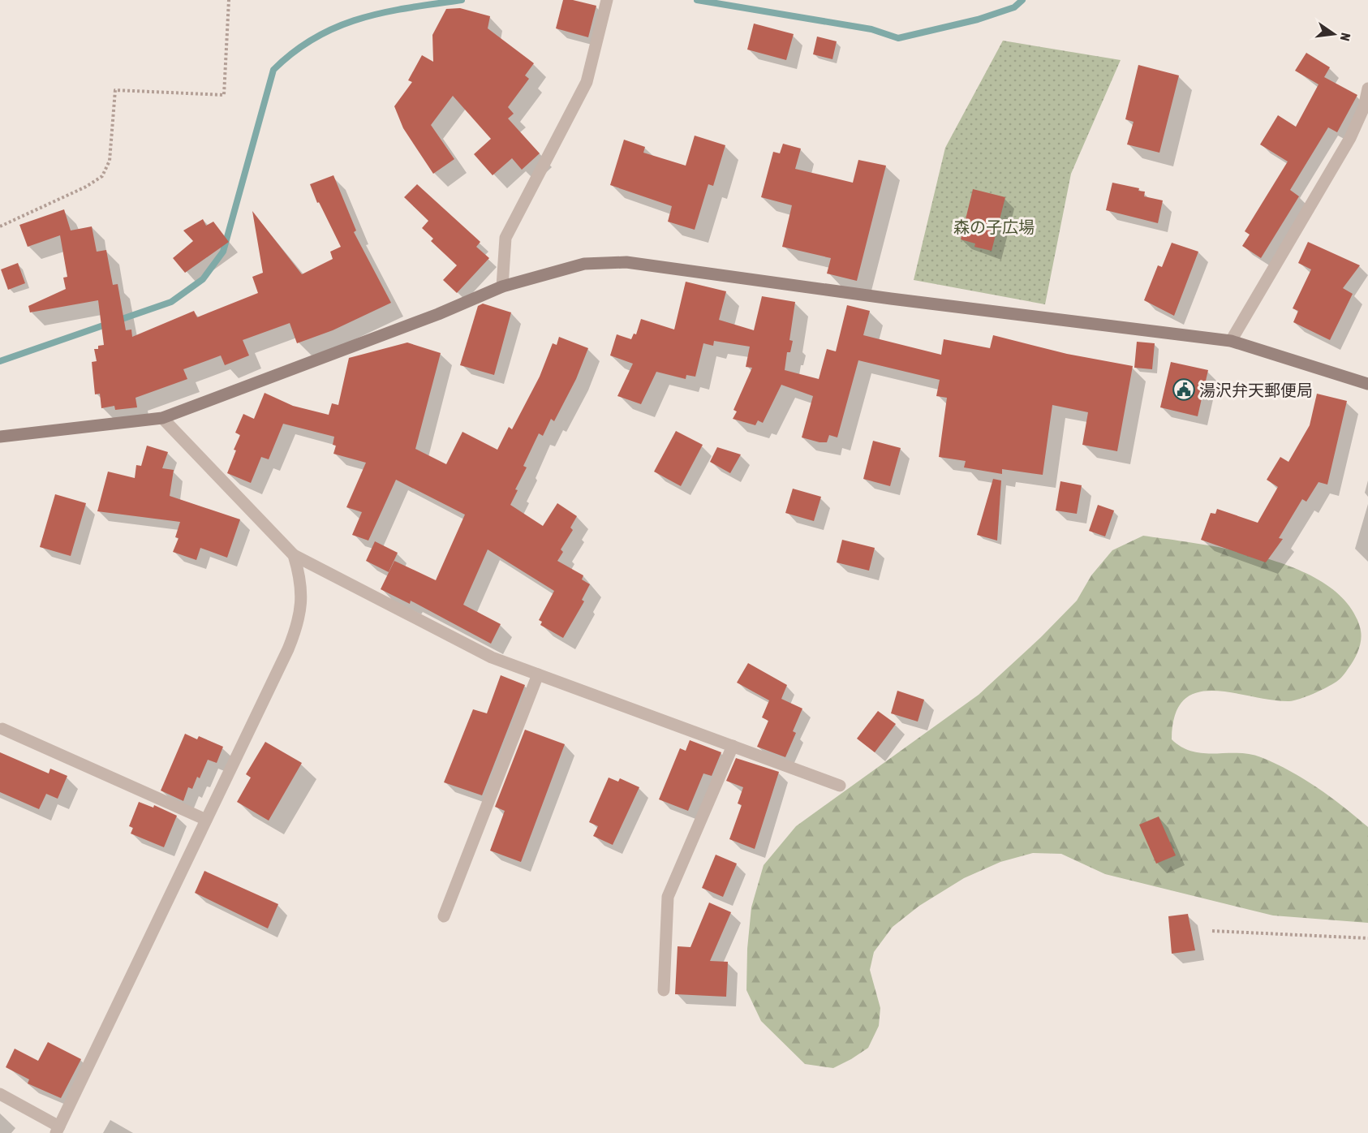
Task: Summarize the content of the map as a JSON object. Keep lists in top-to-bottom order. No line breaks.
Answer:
{"parks":["森の子広場"],"places":{"public building":["湯沢弁天郵便局"]},"north":"right"}
